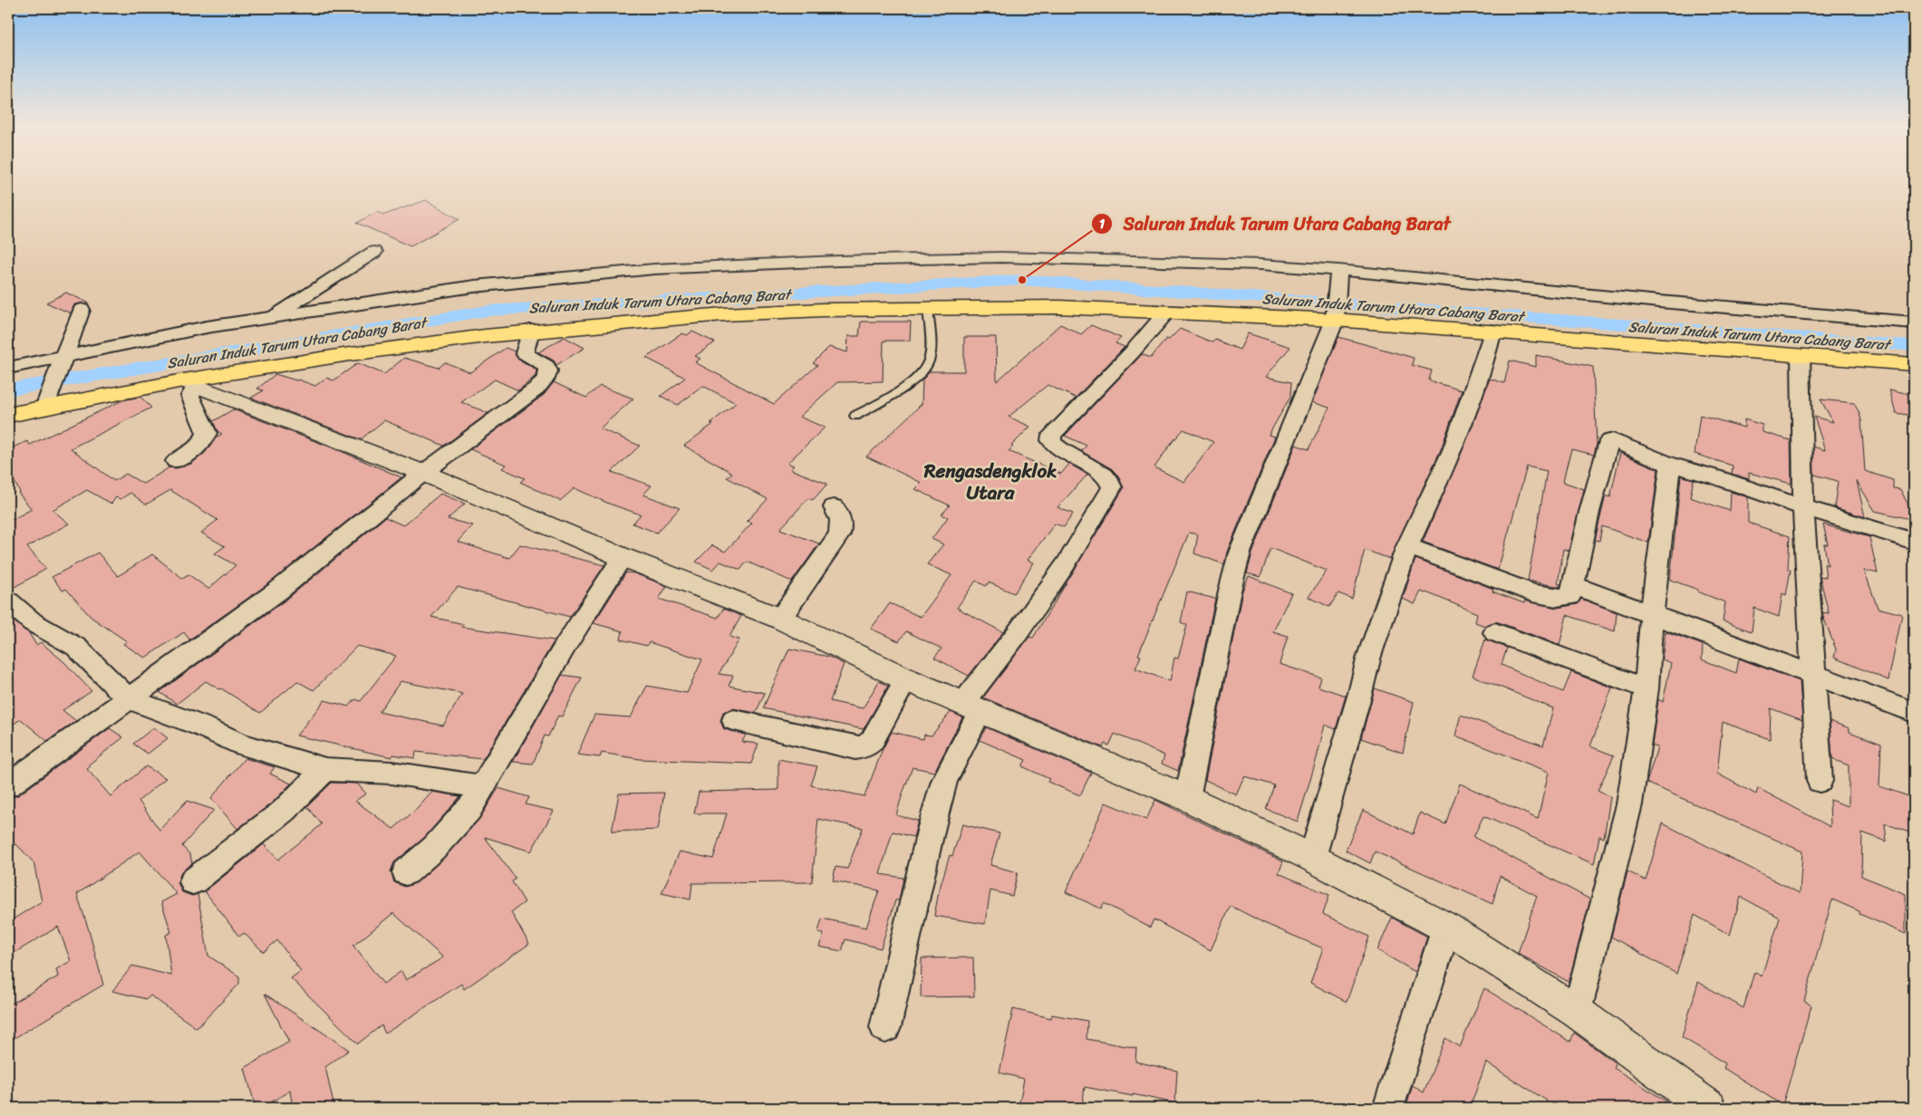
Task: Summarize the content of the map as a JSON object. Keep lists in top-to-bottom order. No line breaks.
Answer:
{"districts":["Rengasdengklok Utara"],"water":["Saluran Induk Tarum Utara Cabang Barat"],"places":["Saluran Induk Tarum Utara Cabang Barat"]}
